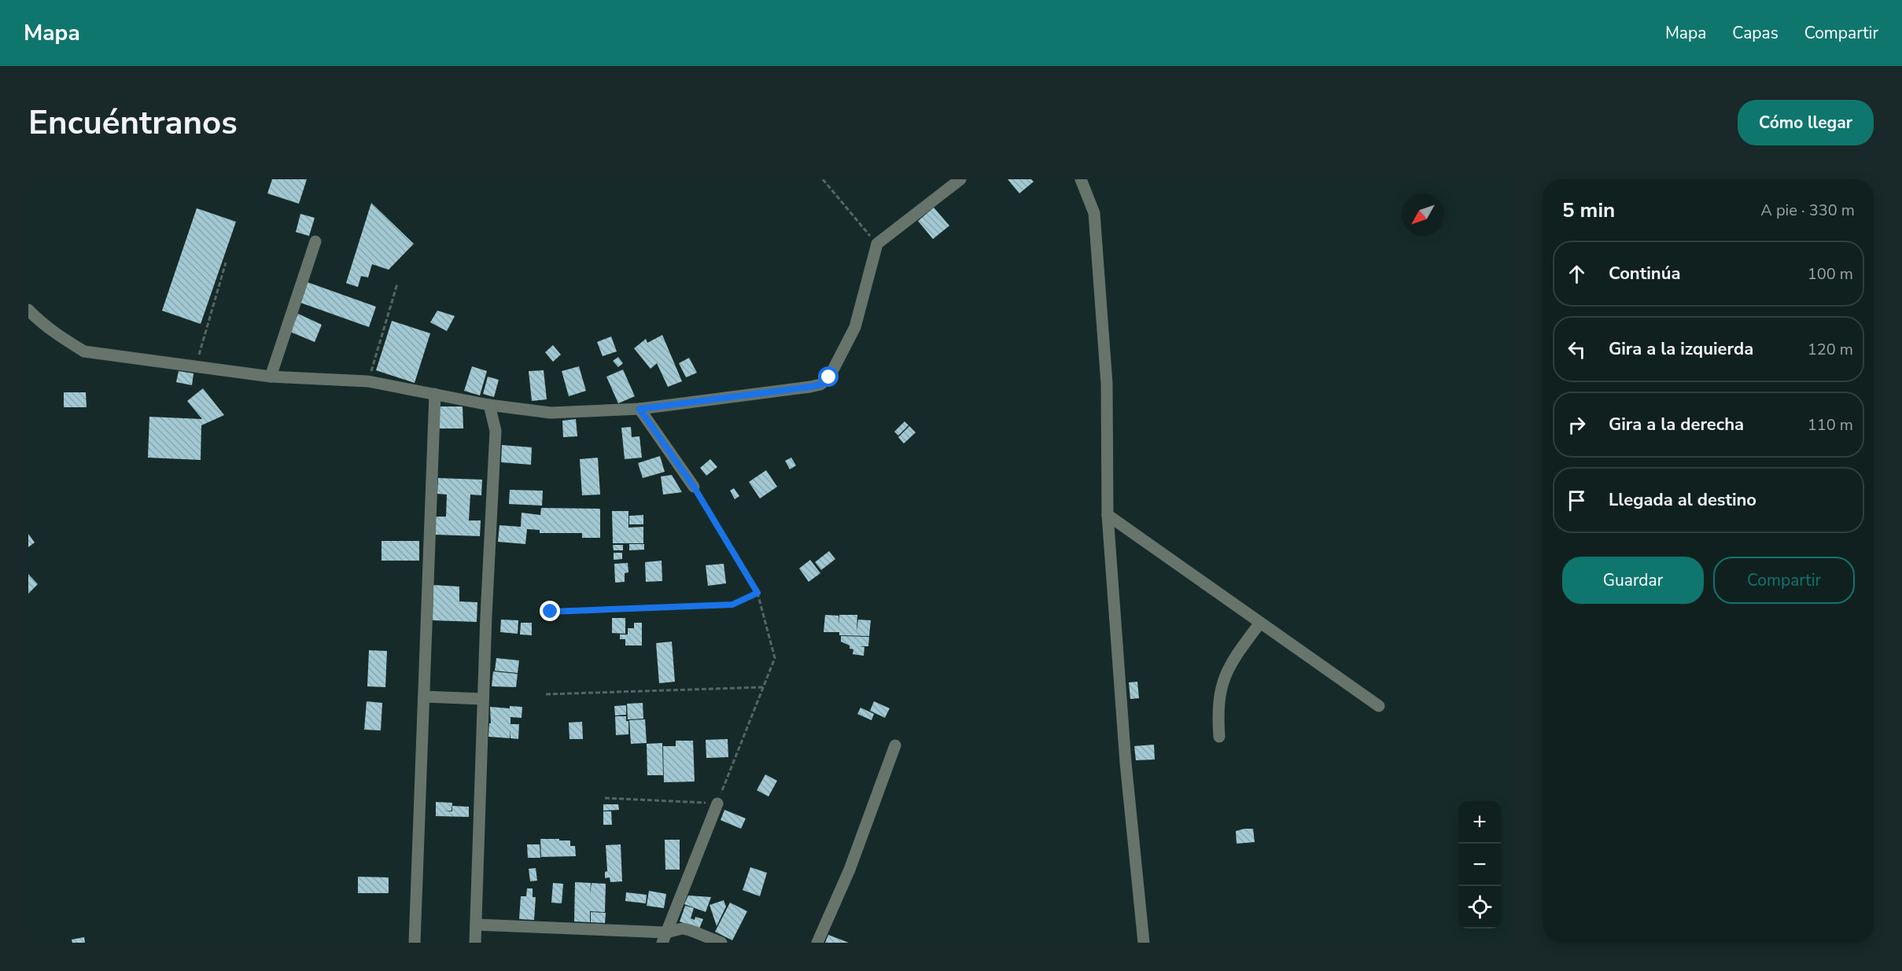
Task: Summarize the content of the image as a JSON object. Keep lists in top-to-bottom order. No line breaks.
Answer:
{"north":"bottom left","page":{"header":"Mapa","nav":["Mapa","Capas","Compartir"],"buttons":["Cómo llegar",["Guardar","Compartir"]],"title":"Encuéntranos","heading":["5 min","A pie · 330 m"],"list":[["Continúa","100 m"],["Gira a la izquierda","120 m"],["Gira a la derecha","110 m"],"Llegada al destino"],"map_buttons":["+","−"]}}
